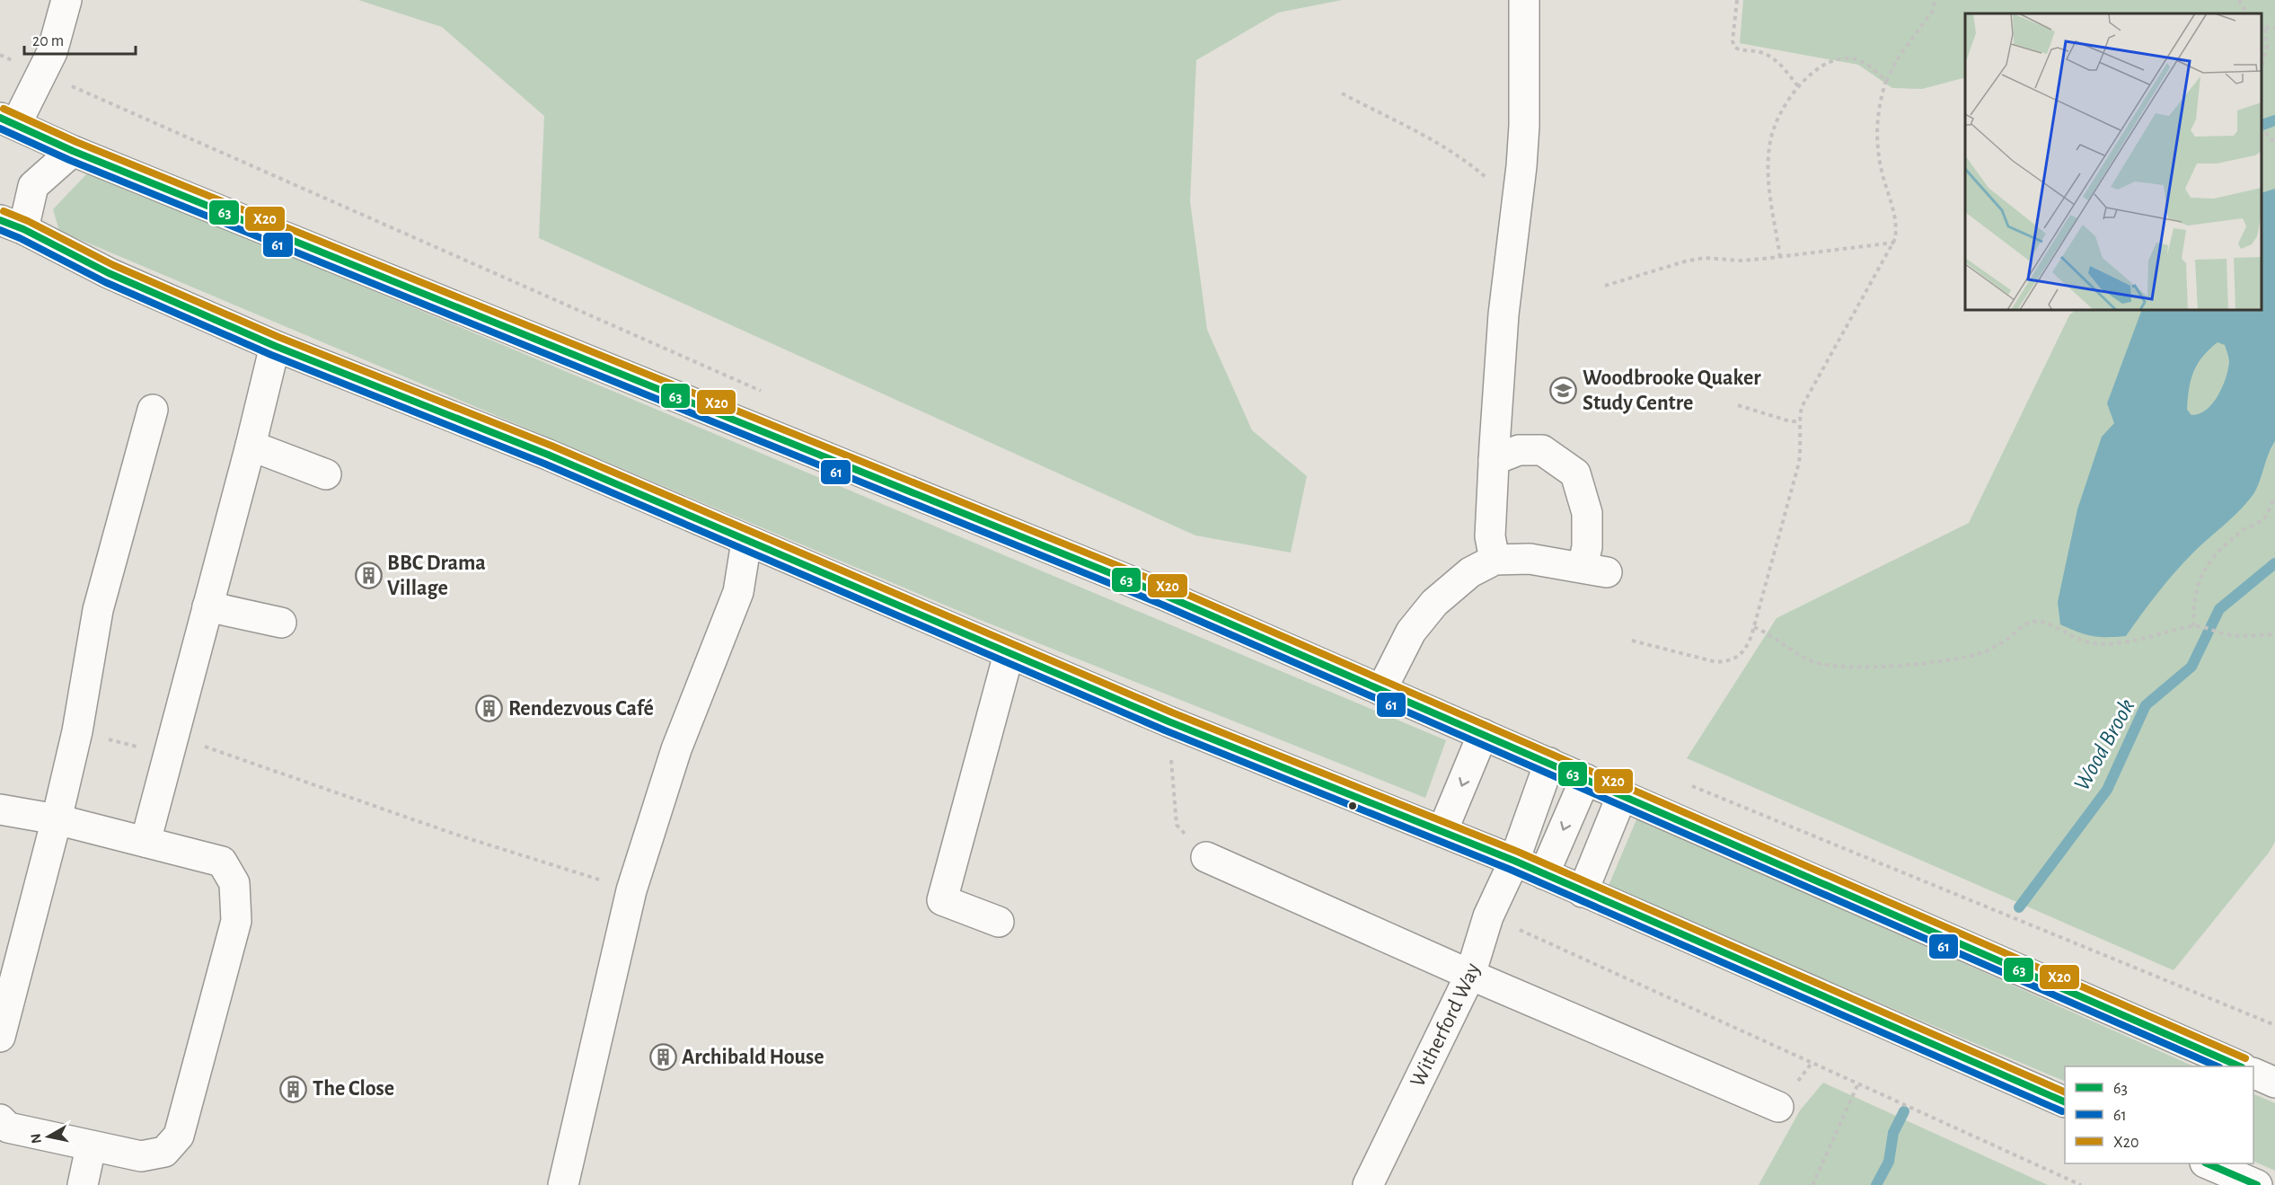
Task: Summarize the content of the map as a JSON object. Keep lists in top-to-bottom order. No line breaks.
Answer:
{"streets":{"main road":["Witherford Way"]},"water":["Wood Brook"],"places":{"school or university":["Woodbrooke Quaker Study Centre"],"building":["BBC Drama Village","Rendezvous Café","Archibald House","The Close"]},"lines":["transit line X20","transit line 63","transit line 61"],"legend":["63","61","X20"],"scale_bar":"20 m","north":"left"}
